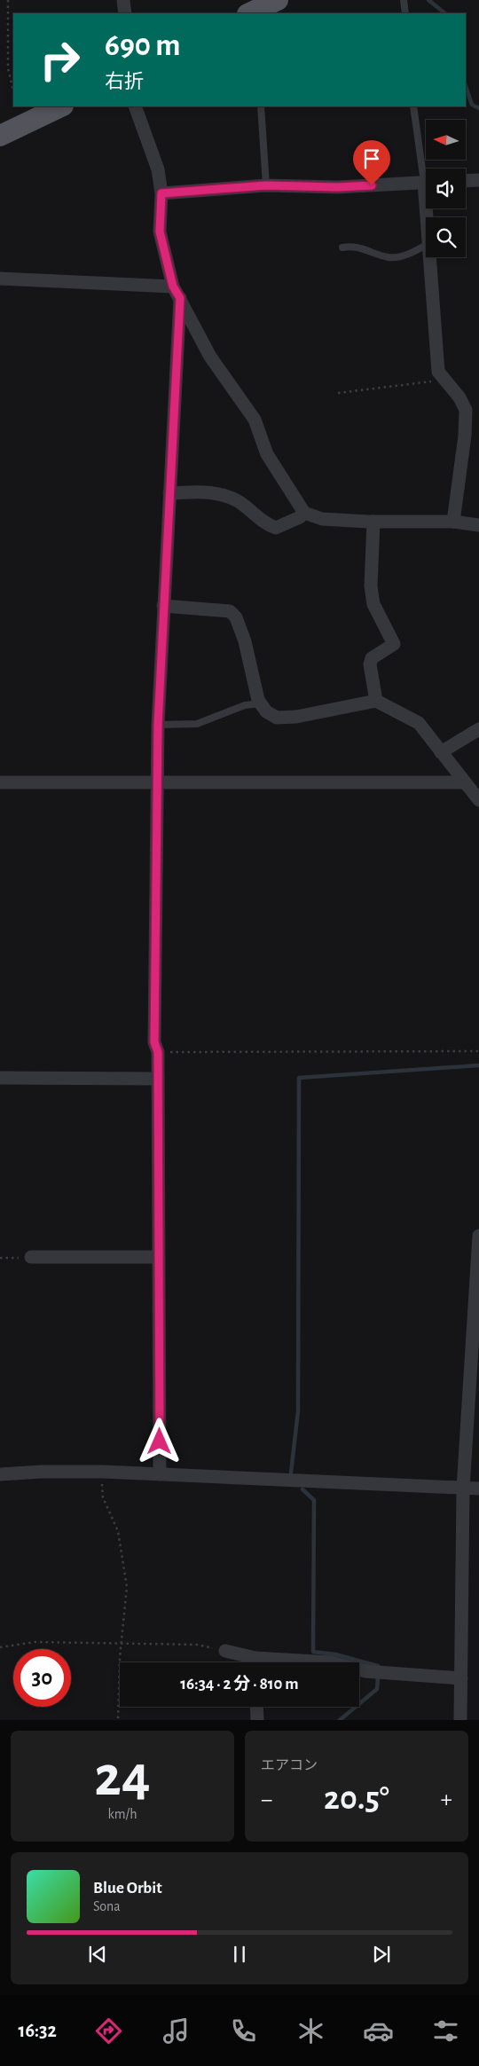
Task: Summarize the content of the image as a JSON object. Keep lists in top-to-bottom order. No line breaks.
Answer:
{"north":"left","page":{"turn":["690 m","右折"],"limit":"30","trip":"16:34 · 2 分 · 810 m","tile":[["24","km/h"],"エアコン"],"heat":["−","20.5°","+"],"song":["Blue Orbit","Sona"],"tabs":"16:32"}}
